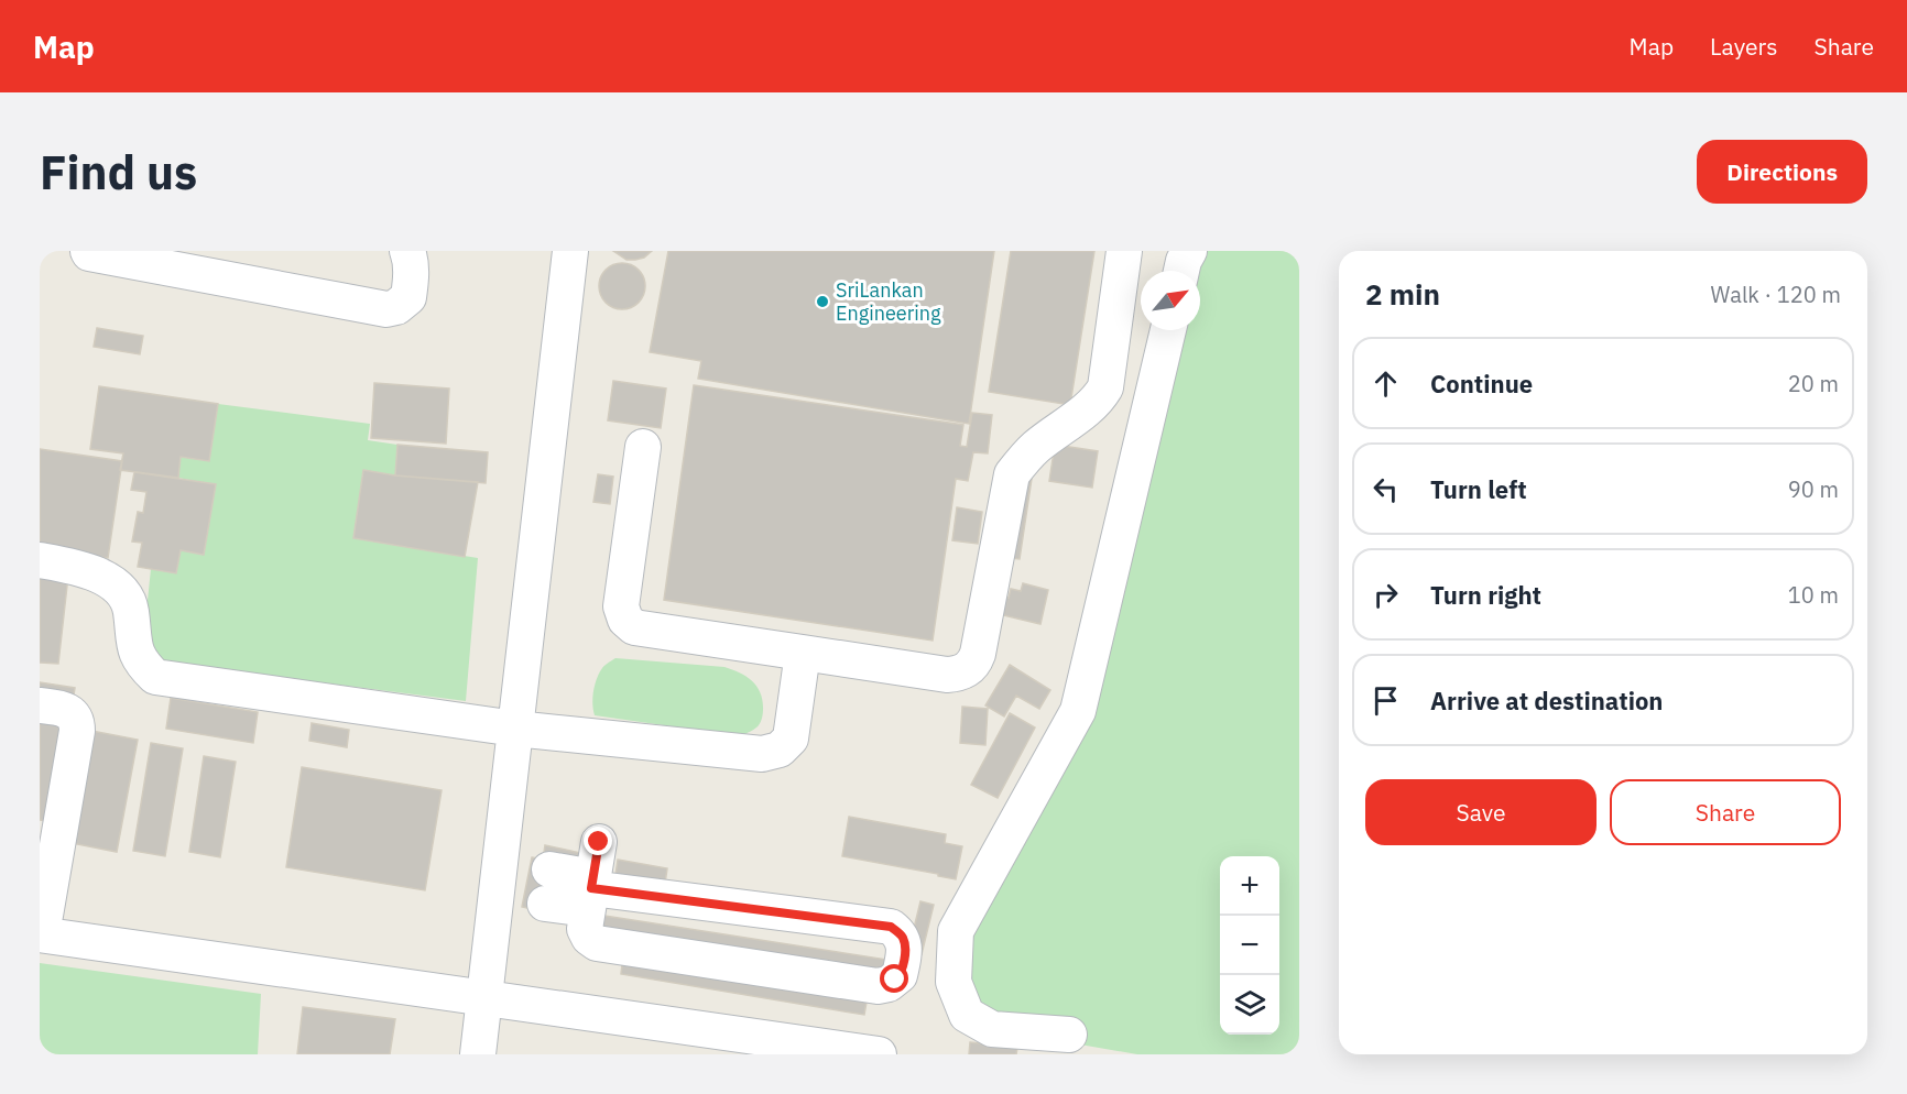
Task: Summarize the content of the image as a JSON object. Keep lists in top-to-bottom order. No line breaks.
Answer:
{"places":["SriLankan Engineering"],"north":"top right","page":{"header":"Map","nav":["Map","Layers","Share"],"buttons":["Directions",["Save","Share"]],"title":"Find us","heading":["2 min","Walk · 120 m"],"list":[["Continue","20 m"],["Turn left","90 m"],["Turn right","10 m"],"Arrive at destination"],"map_buttons":["+","−"]}}
